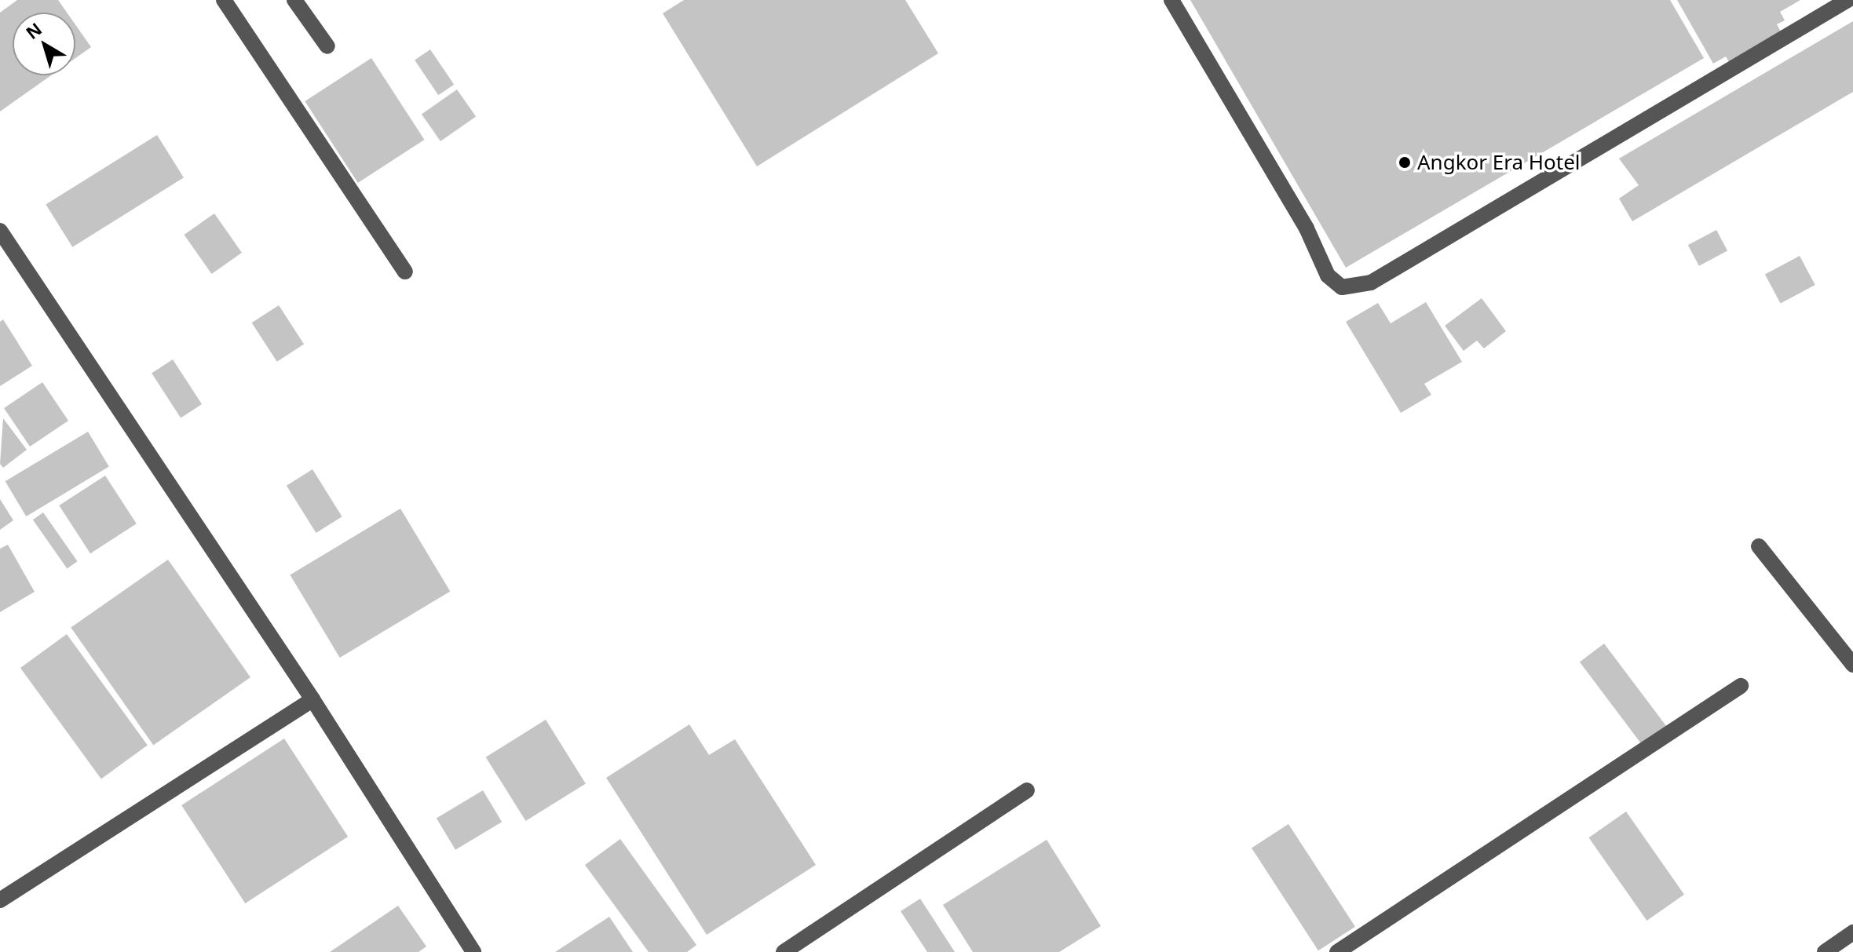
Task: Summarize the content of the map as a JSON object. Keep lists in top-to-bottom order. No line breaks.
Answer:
{"places":["Angkor Era Hotel"],"north":"top left"}
